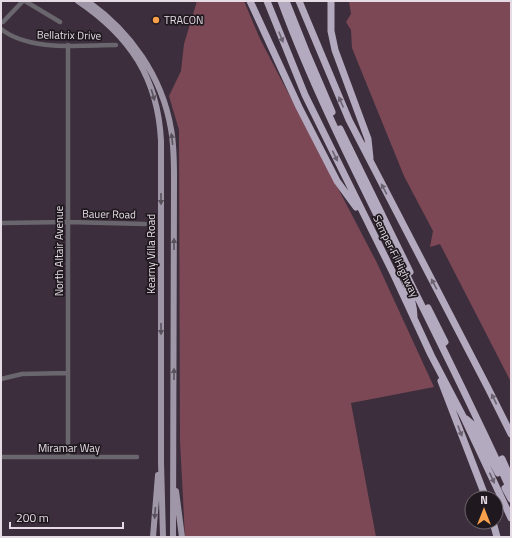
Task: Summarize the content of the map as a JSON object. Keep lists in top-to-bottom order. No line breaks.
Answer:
{"streets":{"highway":["Semper Fi Highway"],"main road":["Kearny Villa Road"],"street":["Bellatrix Drive","Bauer Road","North Altair Avenue","Miramar Way"]},"crossings":[["Bellatrix Drive","North Altair Avenue"],["Bauer Road","North Altair Avenue"],["North Altair Avenue","Miramar Way"]],"places":["TRACON"],"scale_bar":"200 m","north":"top"}
